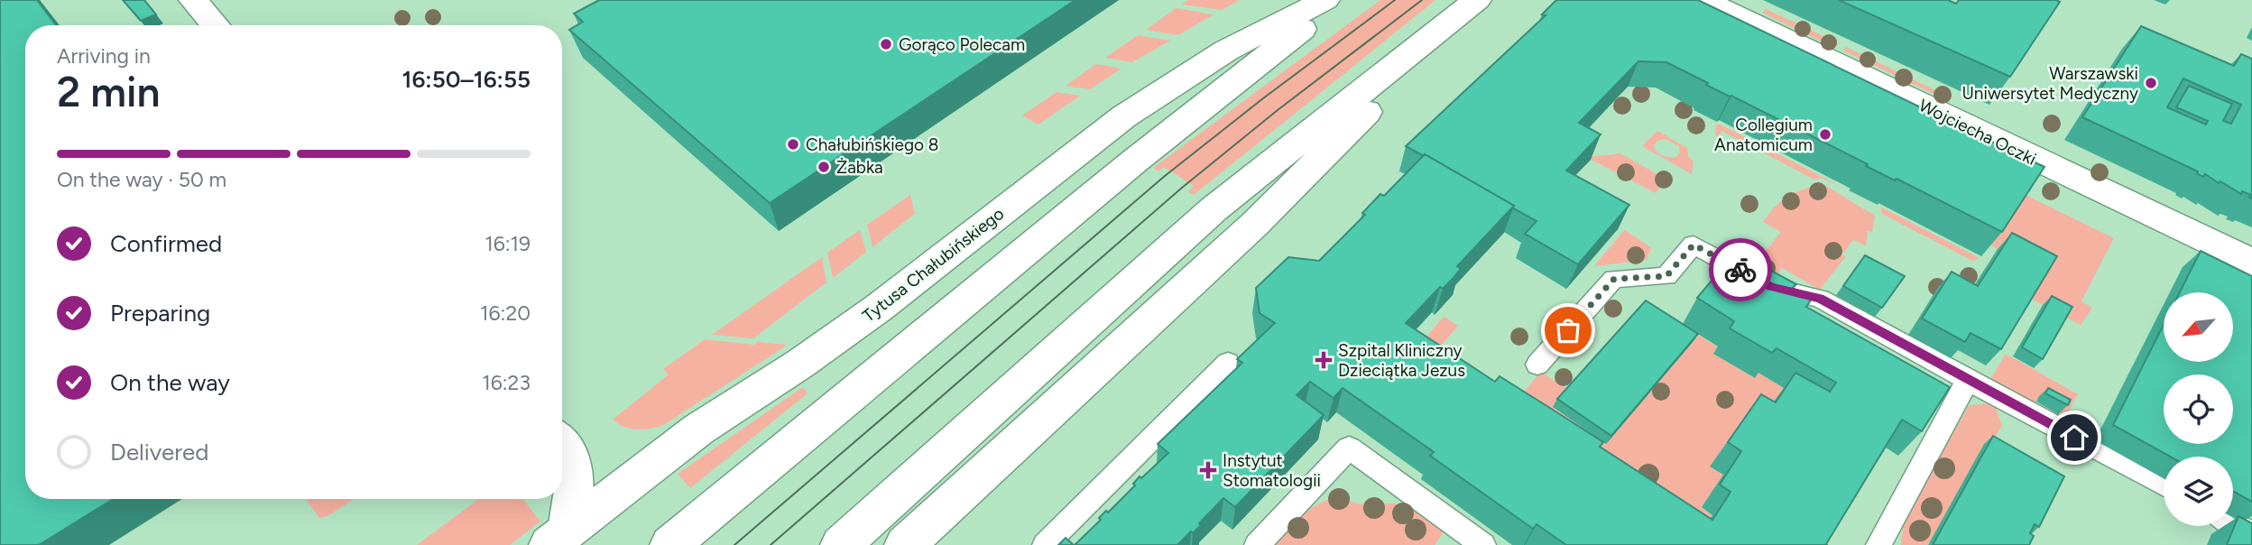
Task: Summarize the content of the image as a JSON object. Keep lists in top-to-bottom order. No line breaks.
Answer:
{"streets":{"main road":["Wojciecha Oczki","Tytusa Chałubińskiego"]},"places":{"other":["Gorąco Polecam","Warszawski Uniwersytet Medyczny","Collegium Anatomicum","Chałubińskiego 8","Żabka"],"health":["Szpital Kliniczny Dzieciątka Jezus","Instytut Stomatologii"]},"north":"bottom left","page":{"heading":["2 min","Arriving in","16:50–16:55"],"bar":"On the way · 50 m","list":[["Confirmed","16:19"],["Preparing","16:20"],["On the way","16:23"],"Delivered"]}}
